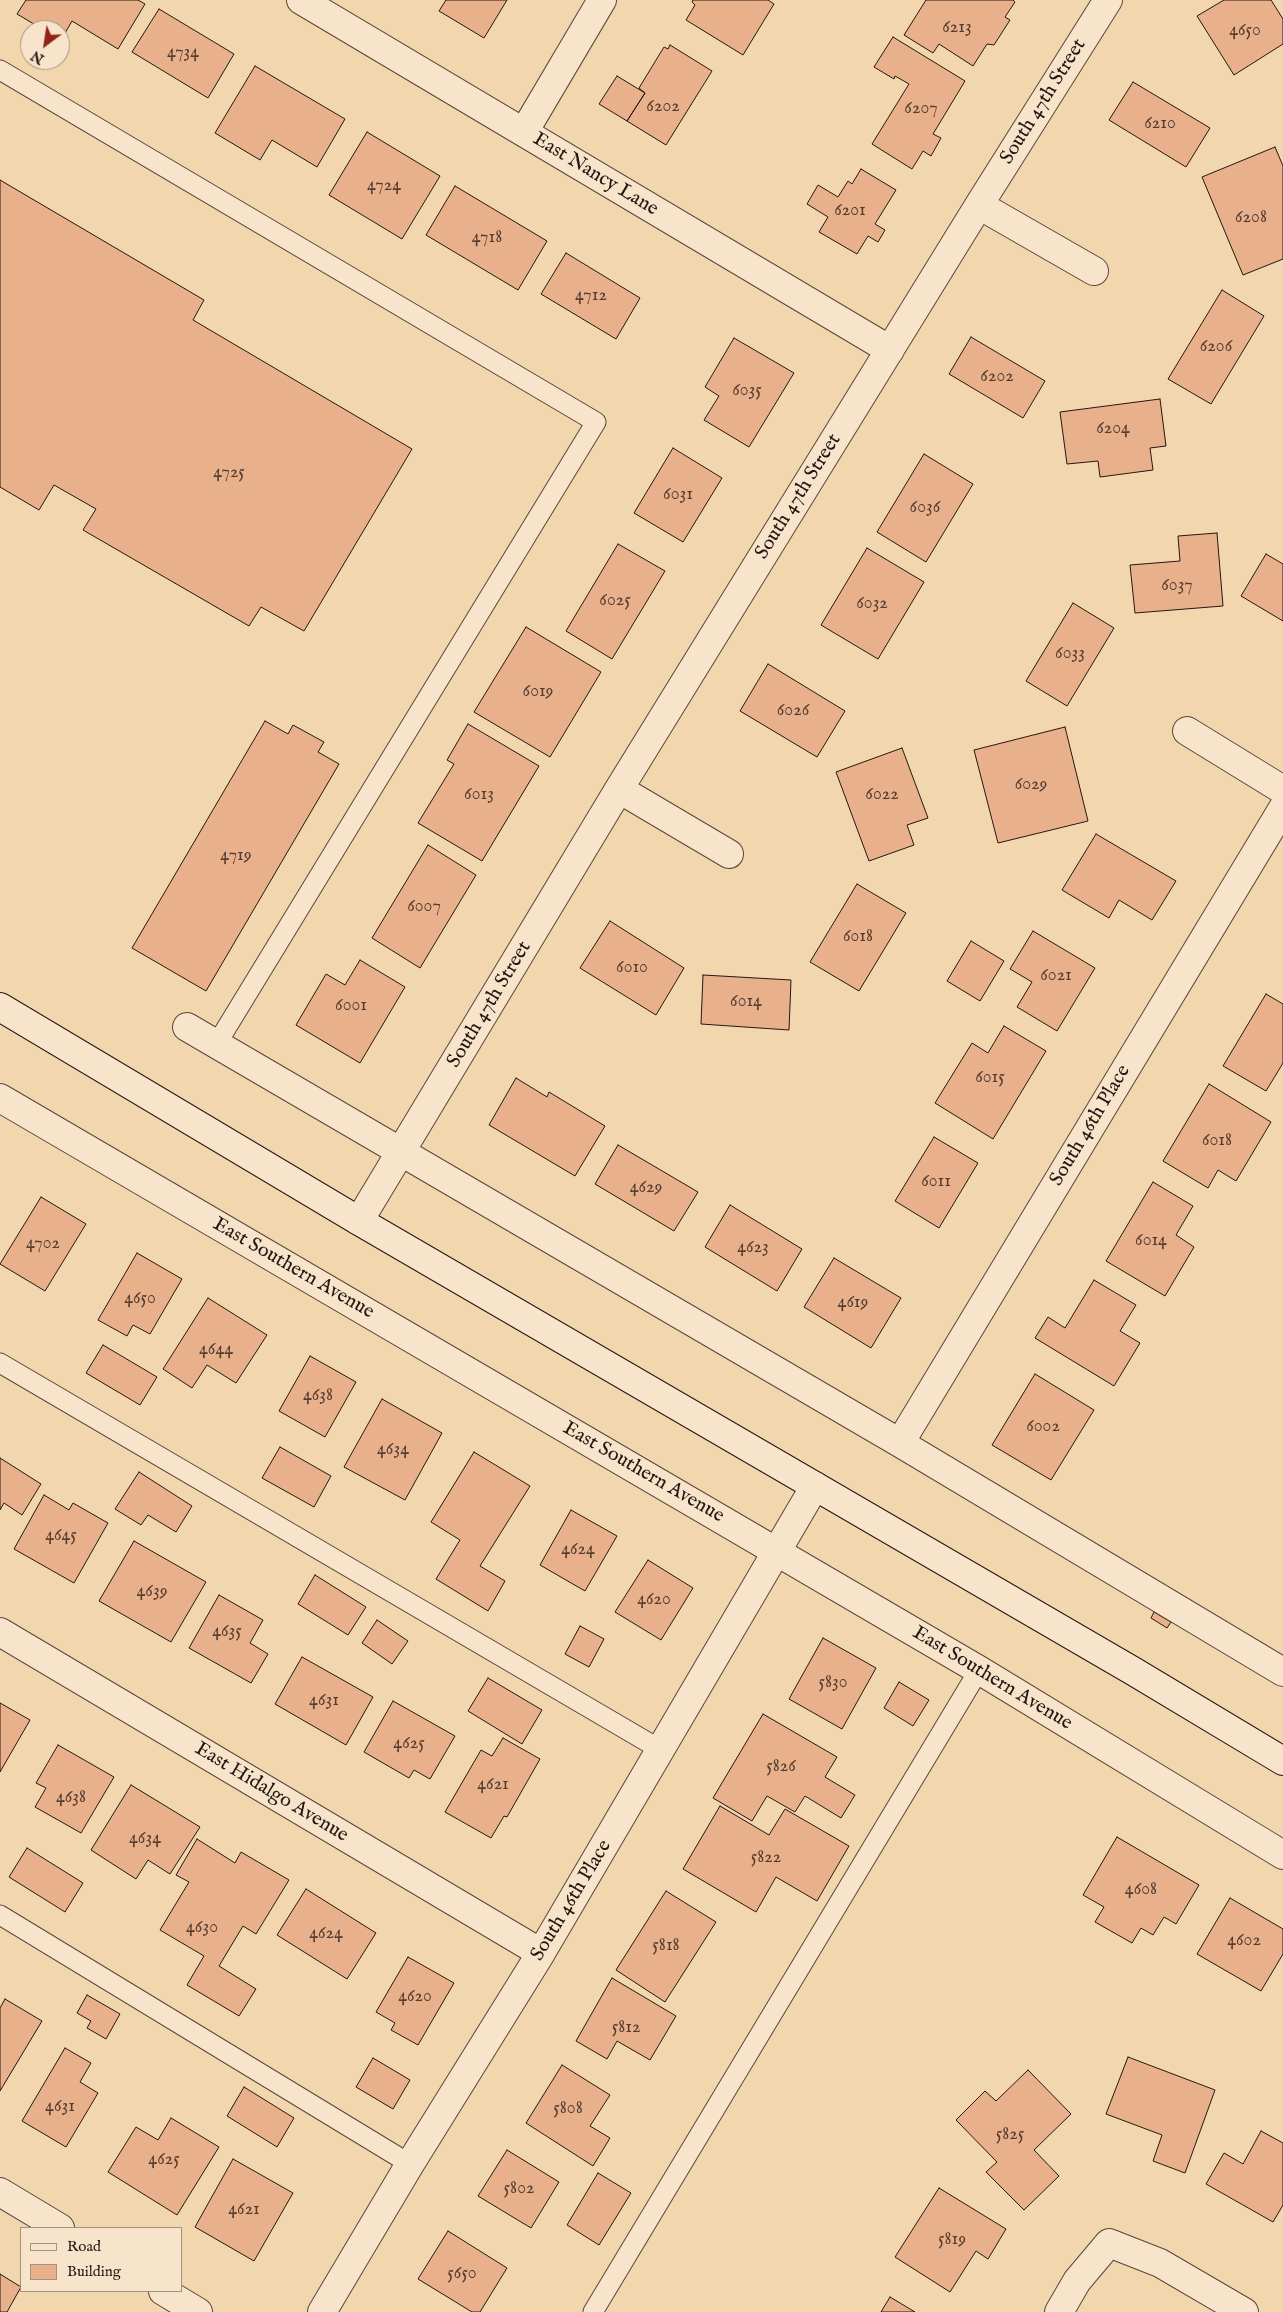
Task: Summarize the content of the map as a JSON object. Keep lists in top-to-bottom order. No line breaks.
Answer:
{"streets":{"street":["South 47th Street","East Nancy Lane","South 46th Place","East Southern Avenue","East Hidalgo Avenue"]},"crossings":[["South 47th Street","East Nancy Lane"],["South 46th Place","East Southern Avenue"],["South 46th Place","East Hidalgo Avenue"]],"house_numbers":["6213","4650","4734","6202","6207","6210","4724","6201","6208","4718","4712","6206","6202","6035","6204","4725","6031","6036","6037","6025","6032","6033","6019","6026","6029","6013","6022","4719","6007","6018","6010","6021","6014","6001","6015","6018","6011","4629","6014","4702","4623","4650","4619","4644","4638","6002","4634","4645","4624","4639","4620","4635","5830","4631","4625","5826","4621","4638","4634","5822","4608","4630","4624","4602","5818","4620","5812","4631","5808","5825","4625","5802","4621","5819","5650"],"legend":["Road","Building"],"north":"bottom left"}
